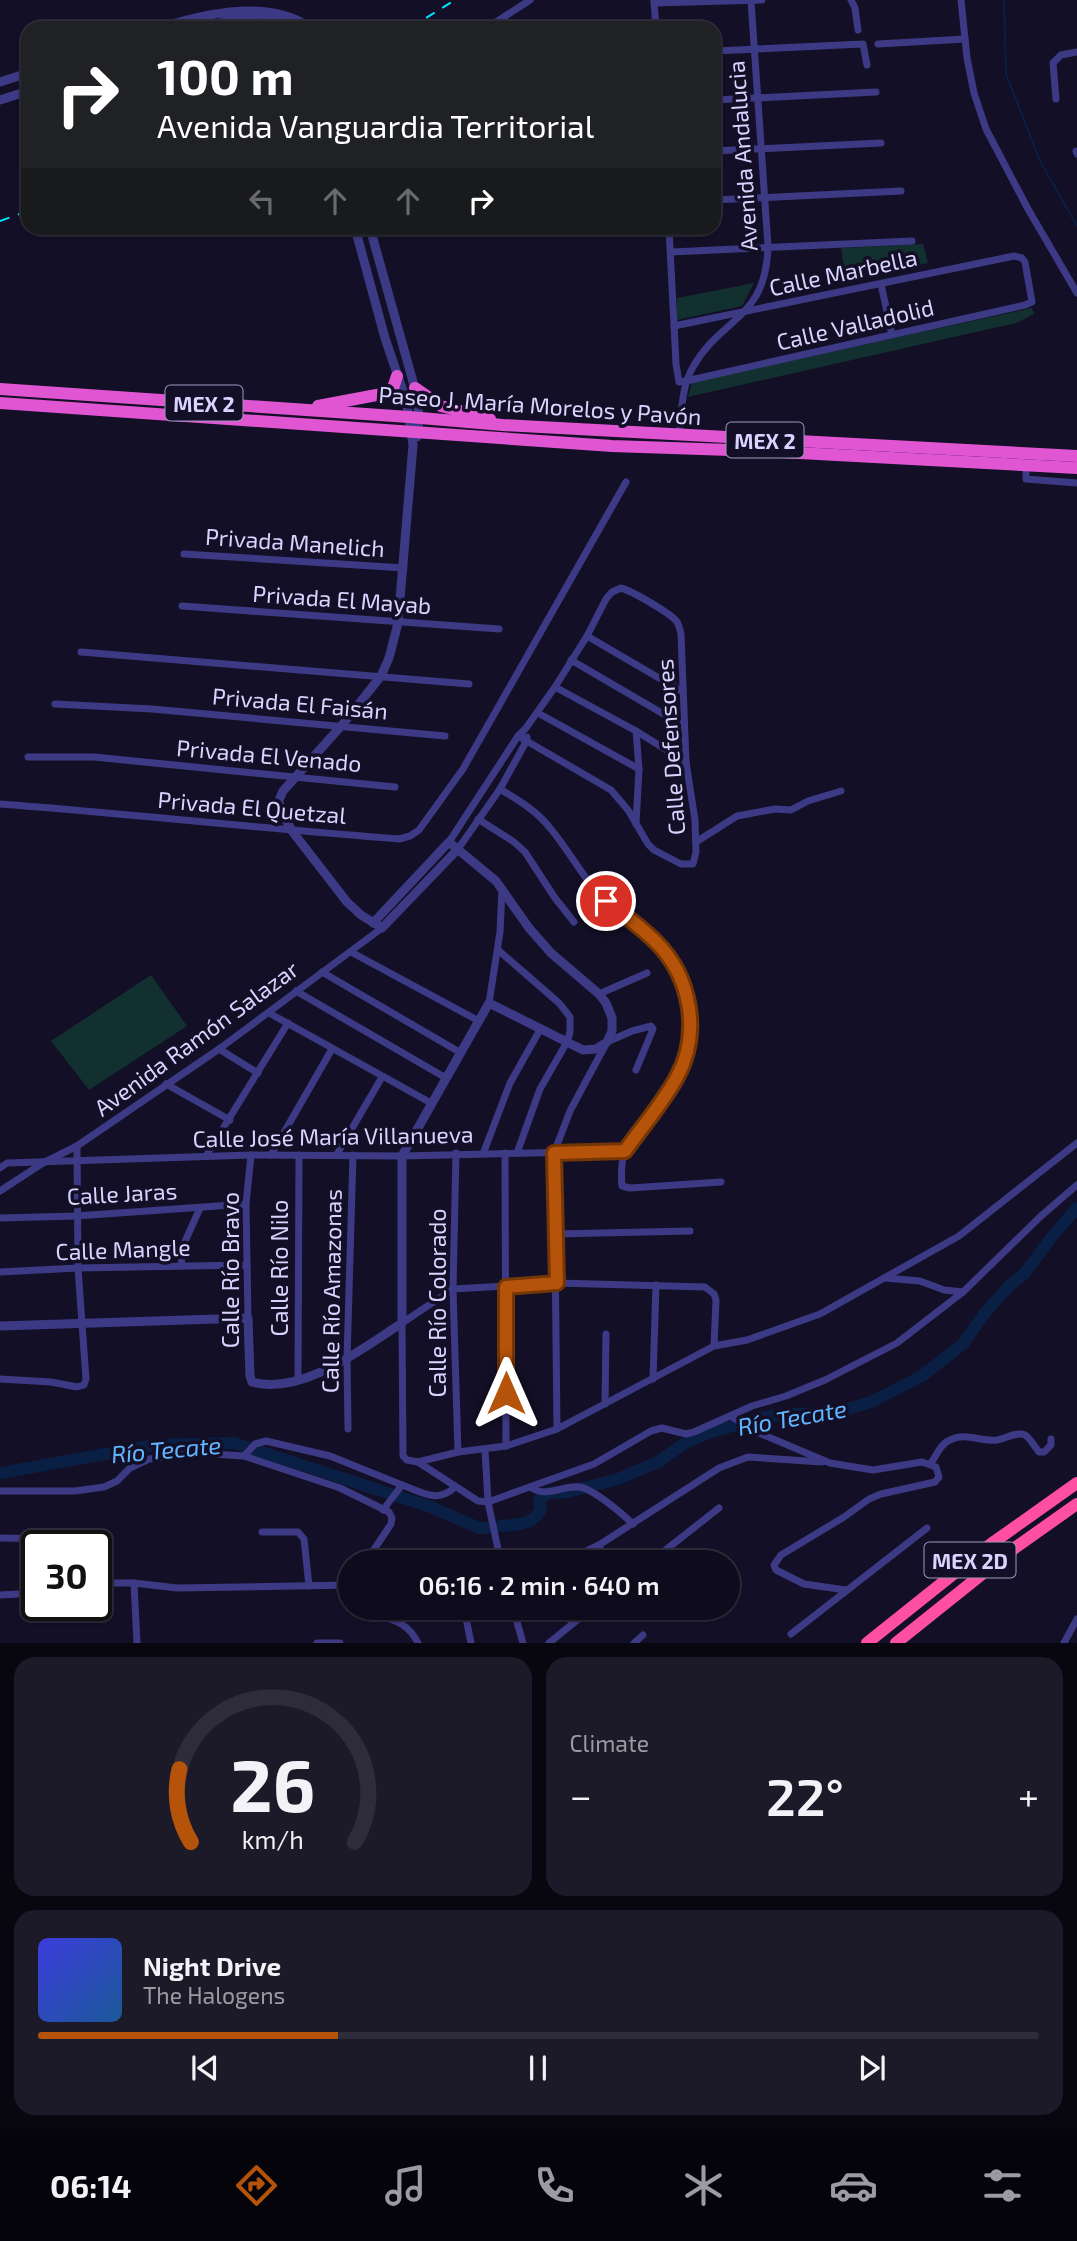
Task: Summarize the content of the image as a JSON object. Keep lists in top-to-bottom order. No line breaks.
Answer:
{"streets":{"highway":["MEX 2","Paseo J. María Morelos y Pavón","MEX 2D"],"street":["Avenida Andalucia","Calle Marbella","Calle Valladolid","Privada Manelich","Privada El Mayab","Privada El Faisán","Calle Defensores","Privada El Venado","Privada El Quetzal","Avenida Ramón Salazar","Calle José María Villanueva","Calle Jaras","Calle Mangle","Calle Río Nilo","Calle Río Bravo","Calle Río Amazonas","Calle Río Colorado"]},"crossings":[["Avenida Andalucia","Calle Marbella"],["Avenida Andalucia","Calle Valladolid"],["Avenida Andalucia","Paseo J. María Morelos y Pavón"],["Calle Marbella","Calle Valladolid"],["Calle Defensores","Avenida Ramón Salazar"],["Avenida Ramón Salazar","Calle José María Villanueva"],["Calle José María Villanueva","Calle Río Nilo"],["Calle José María Villanueva","Calle Río Bravo"],["Calle José María Villanueva","Calle Río Amazonas"],["Calle José María Villanueva","Calle Río Colorado"],["Calle Jaras","Calle Río Bravo"],["Calle Mangle","Calle Río Bravo"],["Calle Río Nilo","Calle Río Bravo"]],"water":["Río Tecate"],"page":{"turn":["100 m","Avenida Vanguardia Territorial"],"limit":"30","trip":"06:16 · 2 min · 640 m","tile":"Climate","heat":["−","22°","+"],"song":["Night Drive","The Halogens"],"tabs":"06:14","gauge":["26","km/h"]}}
